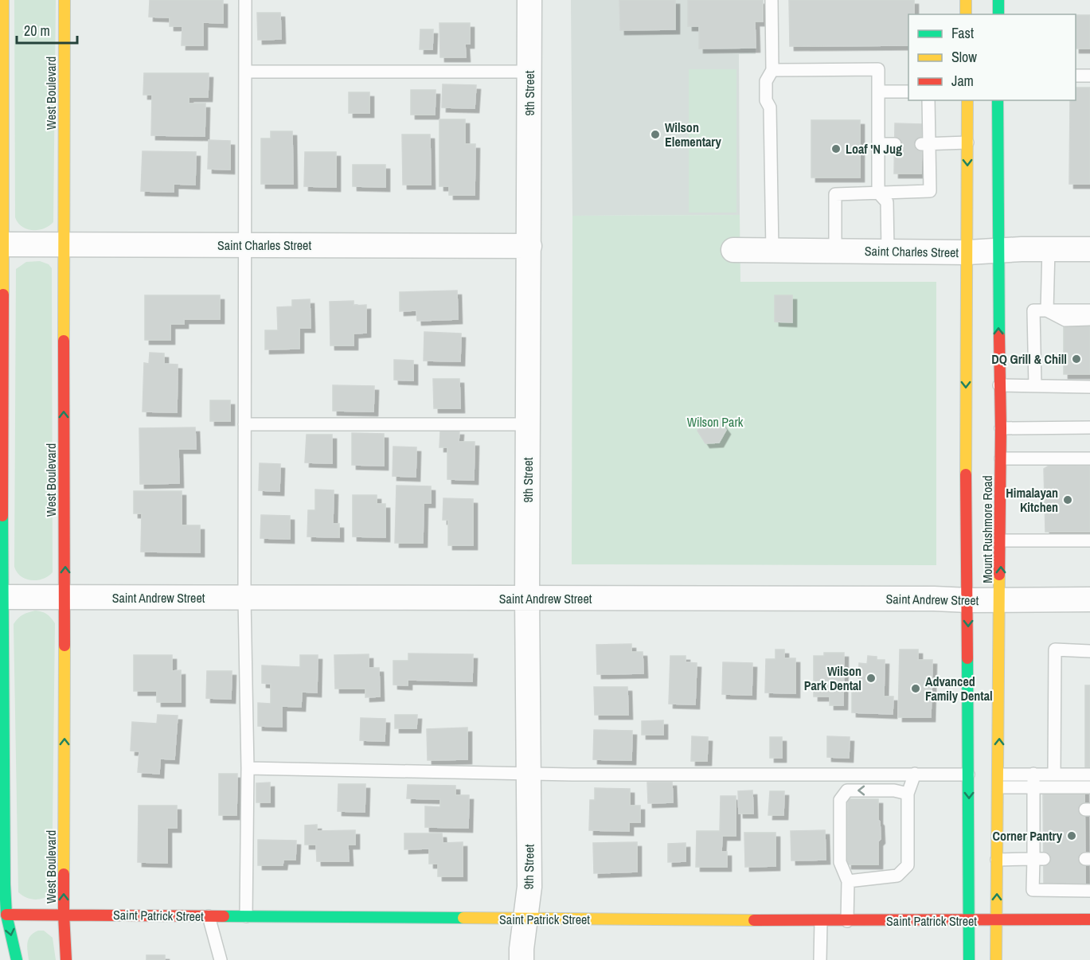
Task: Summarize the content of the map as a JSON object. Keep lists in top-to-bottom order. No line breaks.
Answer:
{"streets":{"main road":["West Boulevard","Mount Rushmore Road","Saint Patrick Street"],"street":["9th Street","Saint Charles Street","Saint Andrew Street"]},"crossings":[["West Boulevard","Saint Charles Street"],["West Boulevard","Saint Andrew Street"],["West Boulevard","Saint Patrick Street"],["9th Street","Saint Charles Street"],["9th Street","Saint Andrew Street"],["9th Street","Saint Patrick Street"],["Saint Charles Street","Mount Rushmore Road"],["Mount Rushmore Road","Saint Andrew Street"],["Mount Rushmore Road","Saint Patrick Street"]],"parks":["Wilson Park"],"places":["Wilson Elementary","Loaf 'N Jug","DQ Grill & Chill","Himalayan Kitchen","Wilson Park Dental","Advanced Family Dental","Corner Pantry"],"legend":["Fast","Slow","Jam"],"scale_bar":"20 m"}
